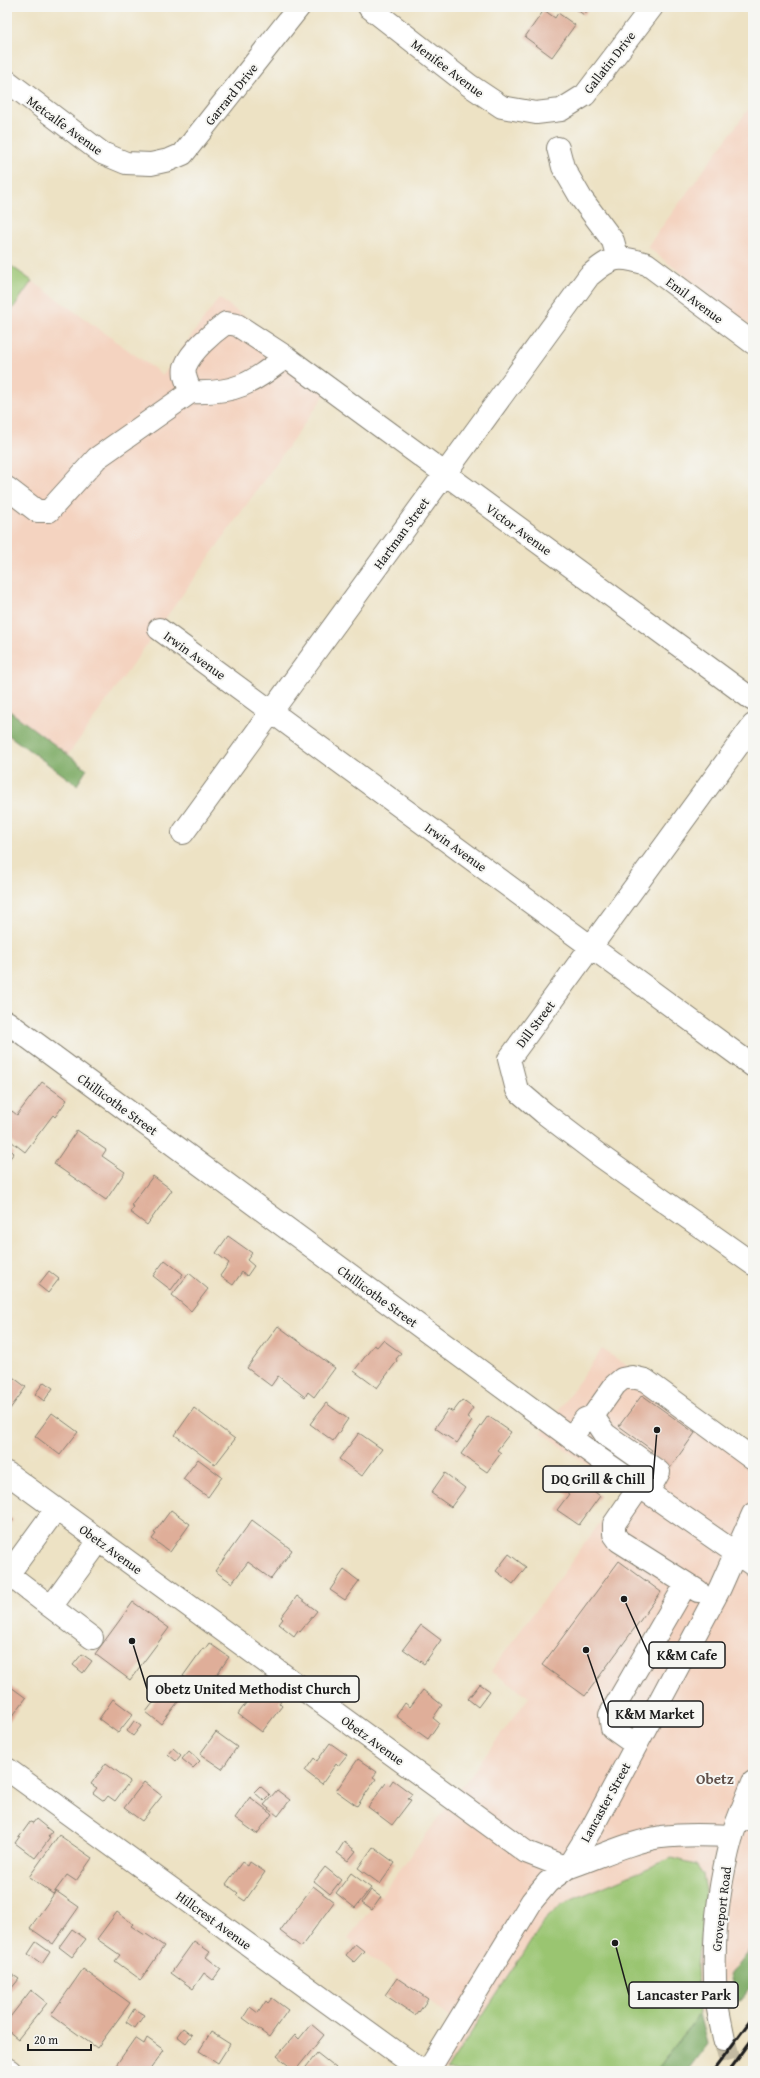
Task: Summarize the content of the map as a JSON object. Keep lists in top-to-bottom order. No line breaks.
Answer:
{"streets":{"street":["Gallatin Drive","Menifee Avenue","Garrard Drive","Metcalfe Avenue","Emil Avenue","Victor Avenue","Hartman Street","Irwin Avenue","Dill Street","Chillicothe Street","Obetz Avenue","Lancaster Street","Groveport Road","Hillcrest Avenue"]},"crossings":[["Gallatin Drive","Menifee Avenue"],["Garrard Drive","Metcalfe Avenue"],["Emil Avenue","Hartman Street"],["Victor Avenue","Hartman Street"],["Hartman Street","Irwin Avenue"],["Irwin Avenue","Dill Street"],["Chillicothe Street","Lancaster Street"],["Obetz Avenue","Lancaster Street"]],"districts":["Obetz"],"places":["DQ Grill & Chill","K&M Cafe","Obetz United Methodist Church","K&M Market","Lancaster Park"],"scale_bar":"20 m"}
